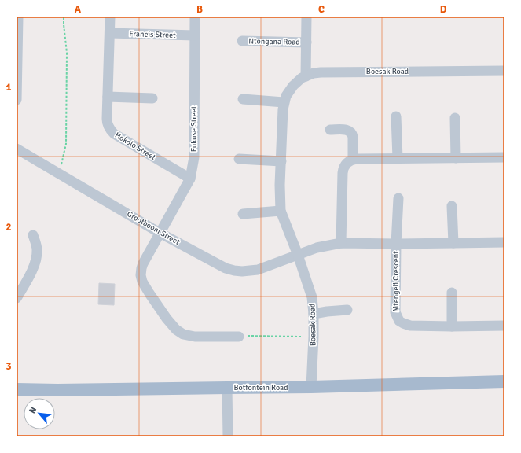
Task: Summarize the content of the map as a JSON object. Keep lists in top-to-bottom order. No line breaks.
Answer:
{"streets":{"main road":["Botfontein Road"],"street":["Francis Street","Ntongana Road","Boesak Road","Fukuse Street","Hokolo Street","Grootboom Street","Mtengeli Crescent"]},"crossings":[["Francis Street","Fukuse Street"],["Francis Street","Hokolo Street"],["Ntongana Road","Boesak Road"],["Boesak Road","Grootboom Street"],["Boesak Road","Botfontein Road"],["Fukuse Street","Hokolo Street"],["Fukuse Street","Grootboom Street"]],"north":"top left","grid":{"columns":["A","B","C","D"],"rows":["1","2","3"]}}
